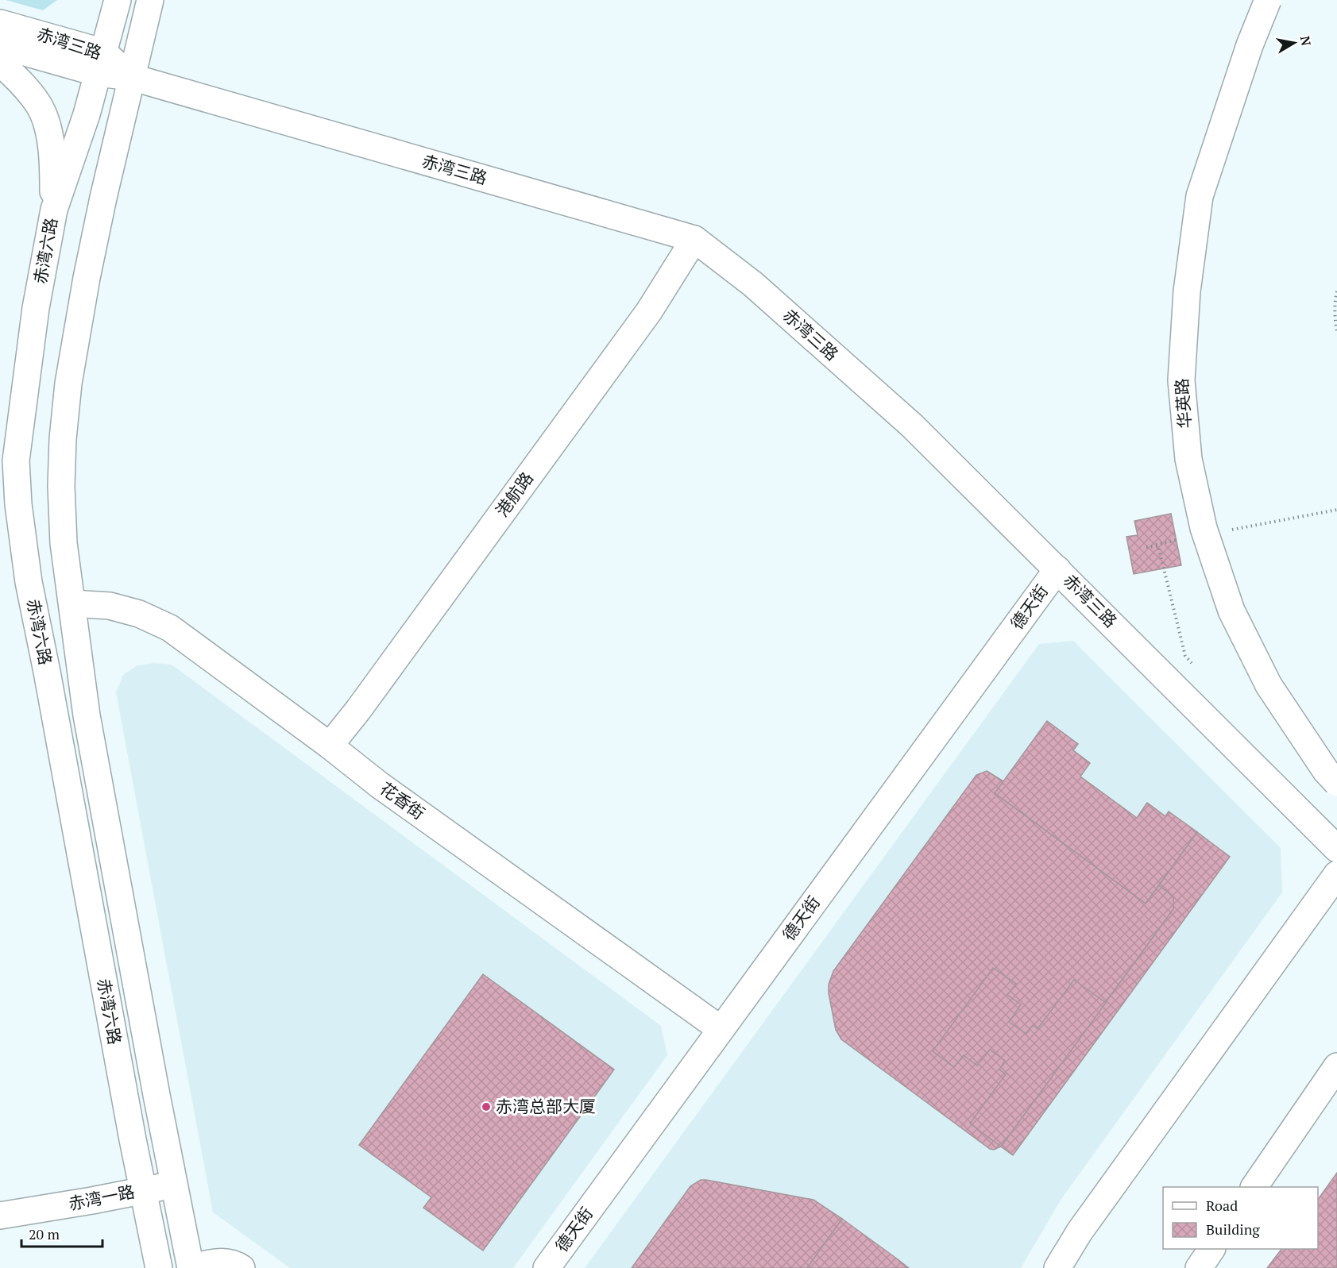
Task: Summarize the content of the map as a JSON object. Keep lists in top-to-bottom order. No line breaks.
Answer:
{"streets":{"street":["赤湾三路","赤湾六路","华英路","港航路","德天街","花香街","赤湾一路"]},"crossings":[["赤湾三路","赤湾六路"],["赤湾三路","港航路"],["赤湾三路","德天街"],["赤湾六路","花香街"],["赤湾六路","赤湾一路"],["港航路","花香街"],["德天街","花香街"]],"places":["赤湾总部大厦"],"legend":["Road","Building"],"scale_bar":"20 m","north":"right"}
